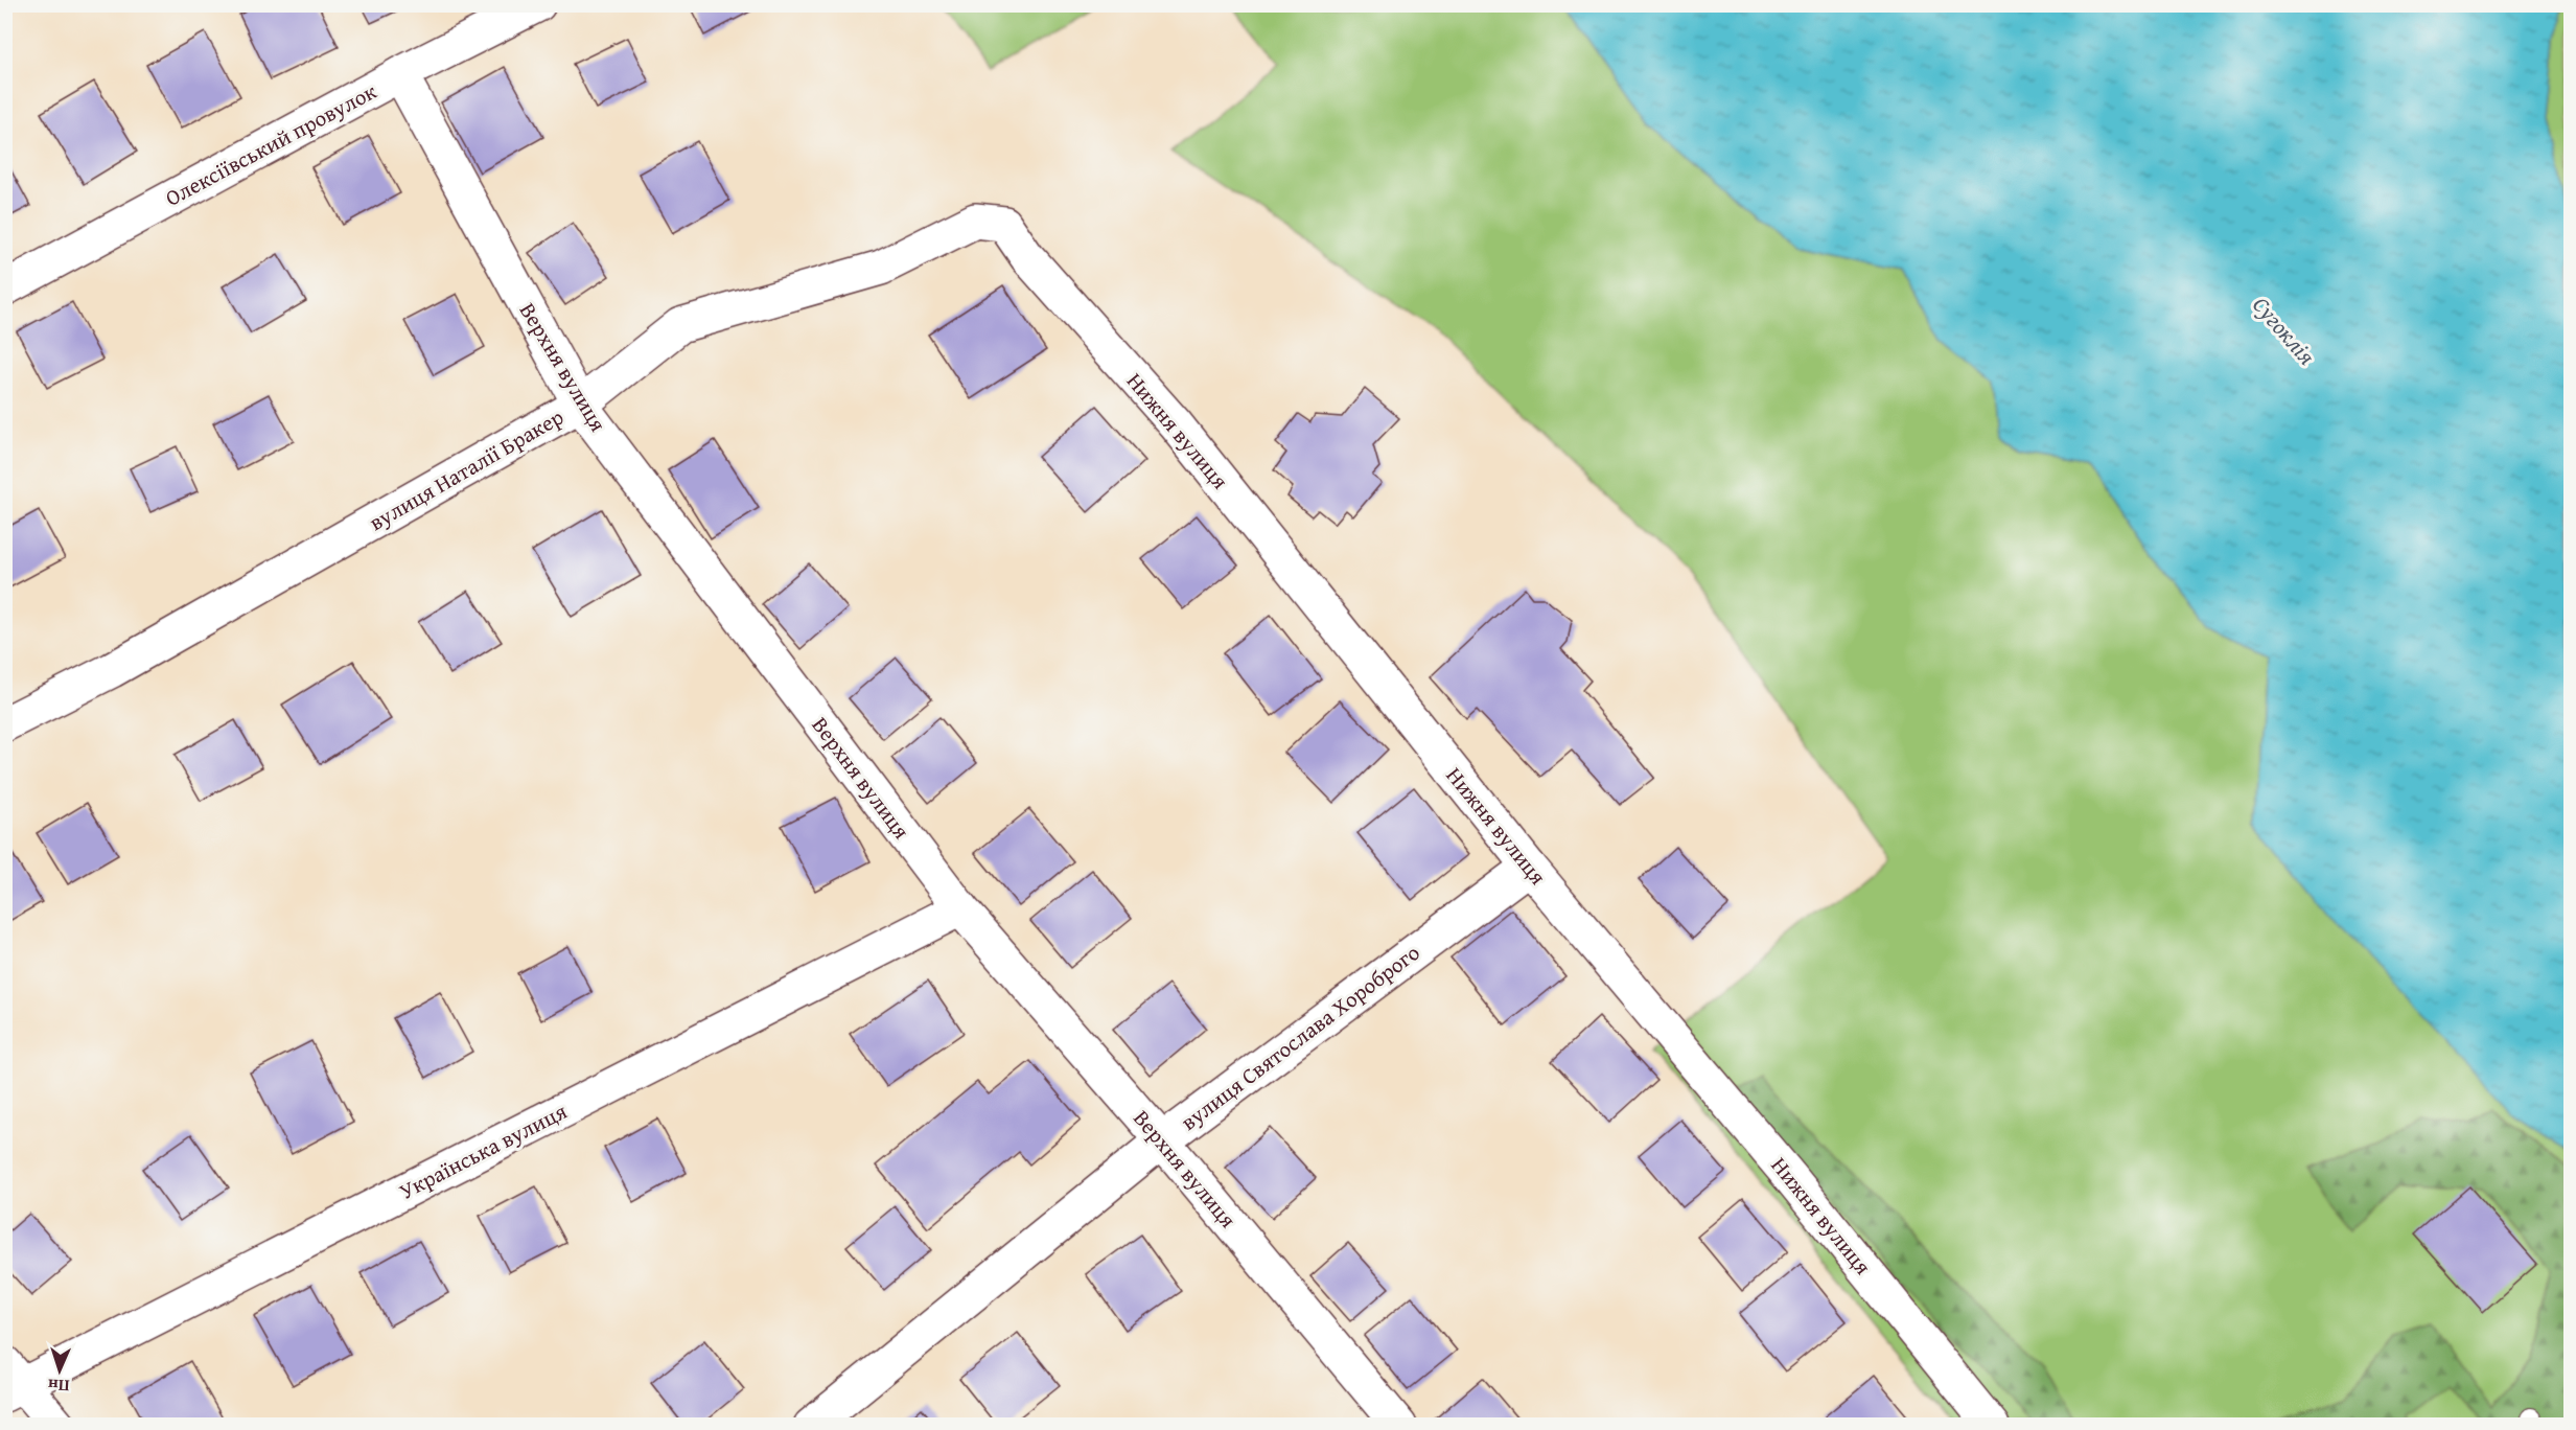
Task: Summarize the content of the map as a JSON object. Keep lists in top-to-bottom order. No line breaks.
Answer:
{"streets":{"street":["Олексіївський провулок","Верхня вулиця","Нижня вулиця","вулиця Наталії Бракер","вулиця Святослава Хороброго","Українська вулиця"]},"crossings":[["Олексіївський провулок","Верхня вулиця"],["Верхня вулиця","вулиця Наталії Бракер"],["Верхня вулиця","вулиця Святослава Хороброго"],["Верхня вулиця","Українська вулиця"],["Нижня вулиця","вулиця Наталії Бракер"],["Нижня вулиця","вулиця Святослава Хороброго"]],"water":["Сугоклія"],"north":"bottom"}
